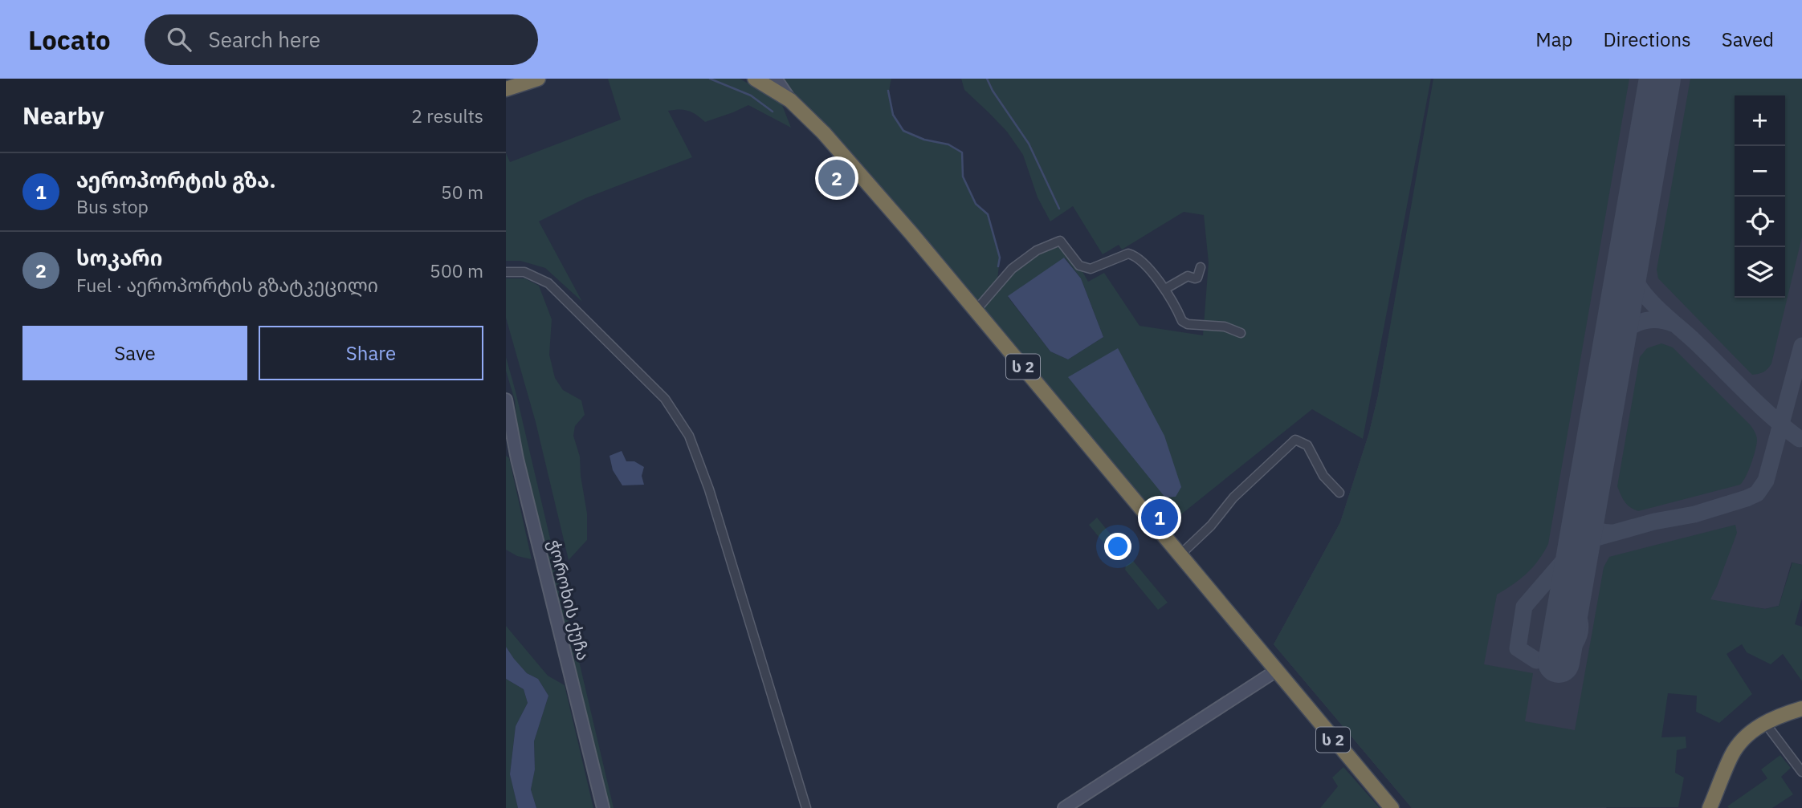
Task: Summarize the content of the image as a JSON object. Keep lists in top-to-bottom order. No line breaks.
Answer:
{"streets":{"highway":["ს 2"],"street":["ჭოროხის ქუჩა"]},"page":{"header":"Locato","search":"Search here","nav":["Map","Directions","Saved"],"heading":["Nearby","2 results"],"map_buttons":["+","−"],"list":[{"mark":"1","name":"აეროპორტის გზა.","note":"Bus stop","value":"50 m"},{"mark":"2","name":"სოკარი","note":"Fuel · აეროპორტის გზატკეცილი","value":"500 m"}],"pins":["2","1"],"buttons":["Save","Share"]}}
